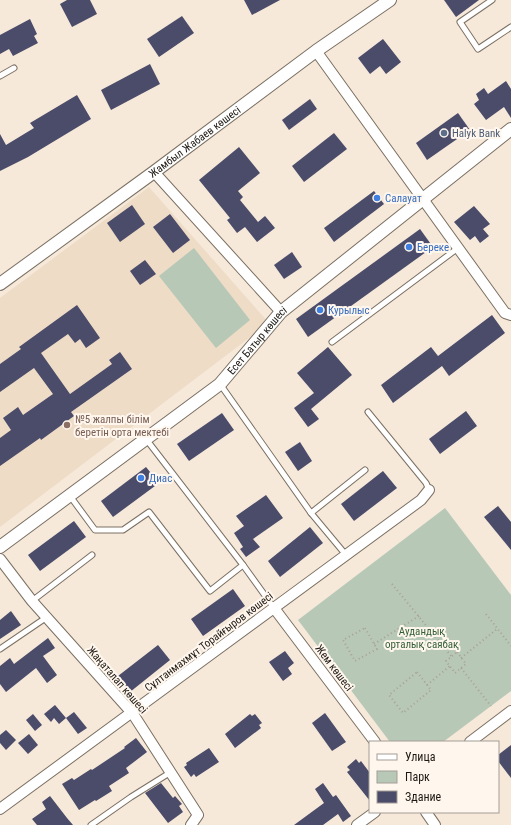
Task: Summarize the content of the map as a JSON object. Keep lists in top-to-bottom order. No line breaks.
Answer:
{"streets":{"street":["Жамбыл Жабаев көшесі","Есет Батыр көшесі","Сұлтанмахмұт Торайғыров көшесі","Жем көшесі","Жаңаталап көшесі"]},"crossings":[["Сұлтанмахмұт Торайғыров көшесі","Жем көшесі"],["Сұлтанмахмұт Торайғыров көшесі","Жаңаталап көшесі"]],"parks":["Аудандық орталық саябақ"],"places":["Halyk Bank","Салауат","Береке","Курылыс","№5 жалпы білім беретін орта мектебі","Диас"],"legend":["Улица","Парк","Здание"]}
